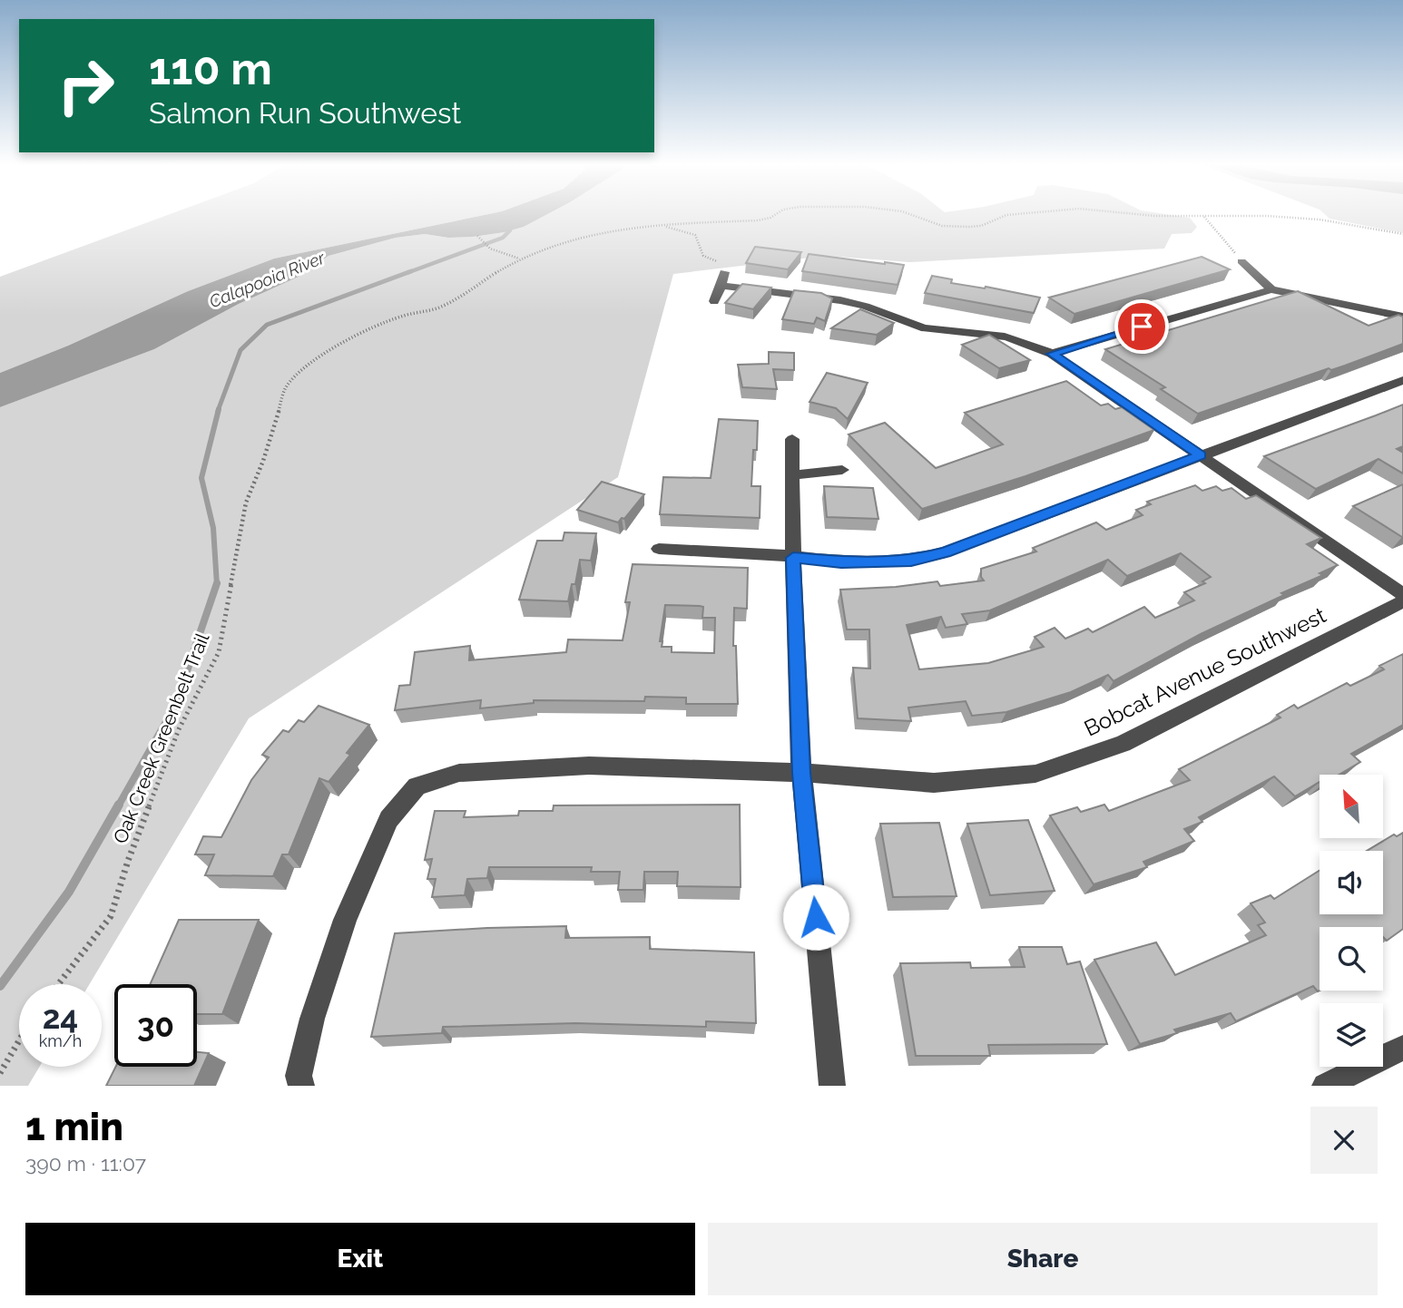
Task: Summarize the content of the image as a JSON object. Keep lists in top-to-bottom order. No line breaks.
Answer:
{"streets":{"street":["Bobcat Avenue Southwest"],"path":["Oak Creek Greenbelt Trail"]},"water":["Calapooia River"],"north":"top left","page":{"turn":["110 m","Salmon Run Southwest"],"speed":"24 km/h","limit":"30","heading":["1 min","390 m · 11:07"],"buttons":["Exit","Share"]}}
